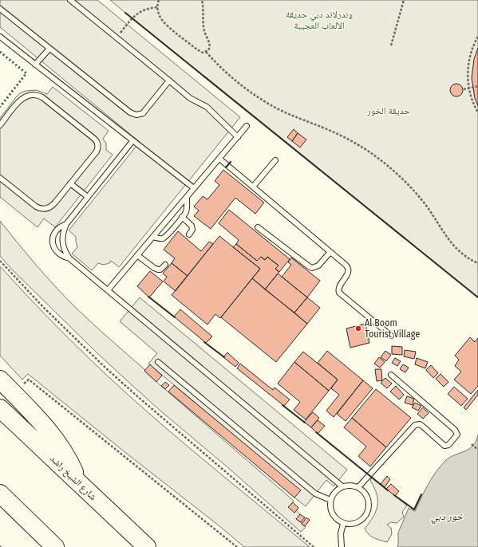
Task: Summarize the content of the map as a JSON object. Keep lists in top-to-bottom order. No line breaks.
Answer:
{"streets":{"highway":["شارع الشيخ راشد"]},"water":["خور دبي"],"parks":["وندرلاند دبي حديقة الألعاب العجيبة","حديقة الخور"],"places":["Al Boom Tourist Village"]}
